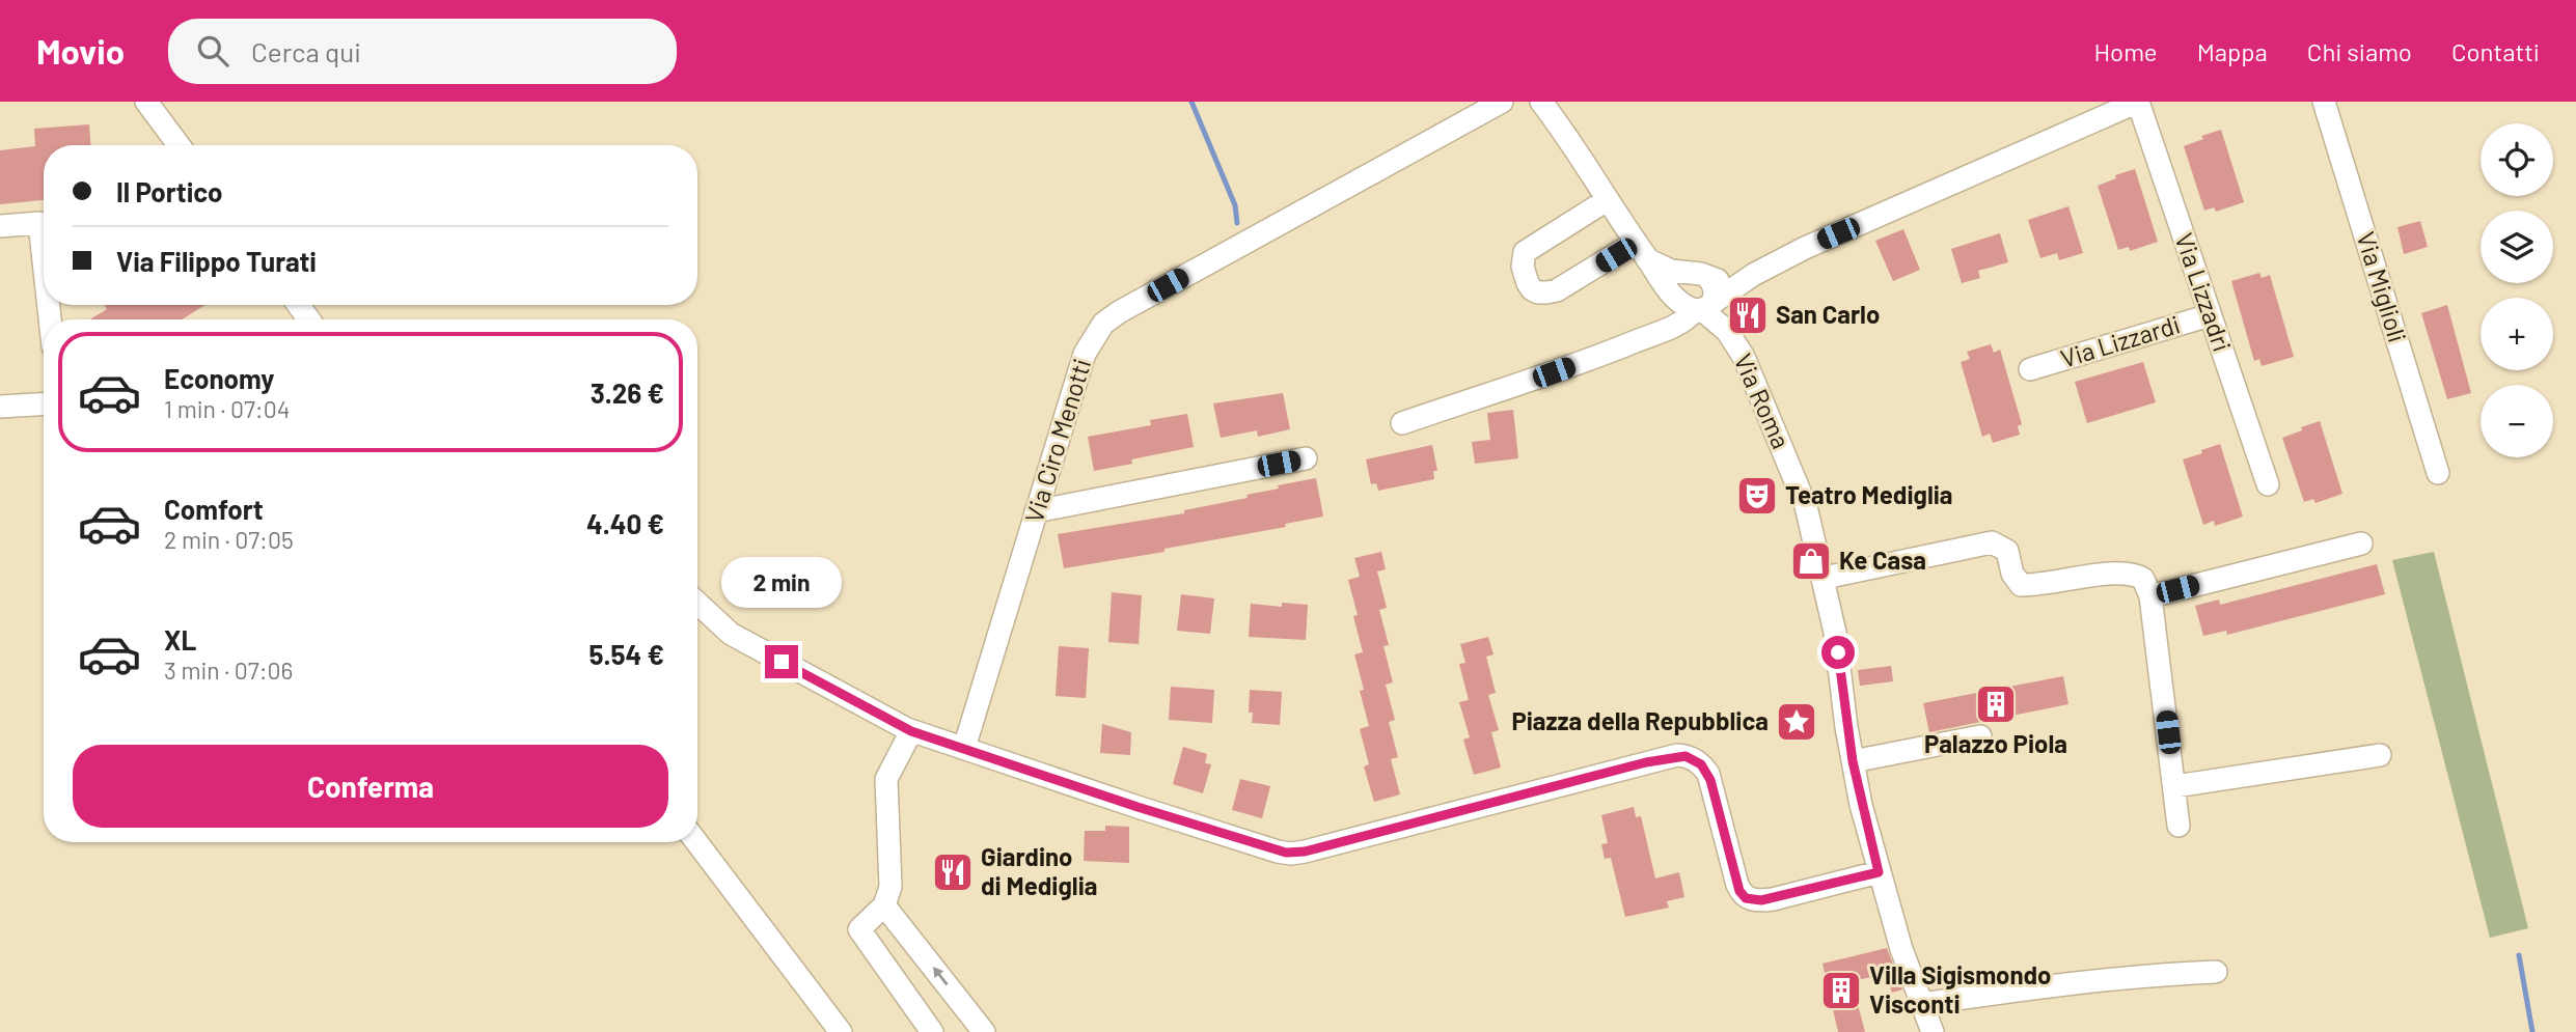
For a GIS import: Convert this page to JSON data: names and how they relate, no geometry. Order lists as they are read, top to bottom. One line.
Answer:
{"streets":{"street":["Via Miglioli","Via Lizzadri","Via Lizzardi","Via Roma","Via Ciro Menotti"]},"crossings":[["Via Lizzadri","Via Lizzardi"]],"places":{"restaurant":["San Carlo","Giardino di Mediglia"],"theatre":["Teatro Mediglia"],"shop":["Ke Casa"],"building":["Palazzo Piola","Villa Sigismondo Visconti"],"place":["Piazza della Repubblica"]},"page":{"header":"Movio","search":"Cerca qui","nav":["Home","Mappa","Chi siamo","Contatti"],"map_buttons":["+","−"],"banner":["Il Portico","Via Filippo Turati"],"list":[{"name":"Economy","note":"1 min · 07:04","value":"3.26 €"},{"name":"Comfort","note":"2 min · 07:05","value":"4.40 €"},{"name":"XL","note":"3 min · 07:06","value":"5.54 €"}],"bubble":"2 min","buttons":"Conferma"}}
